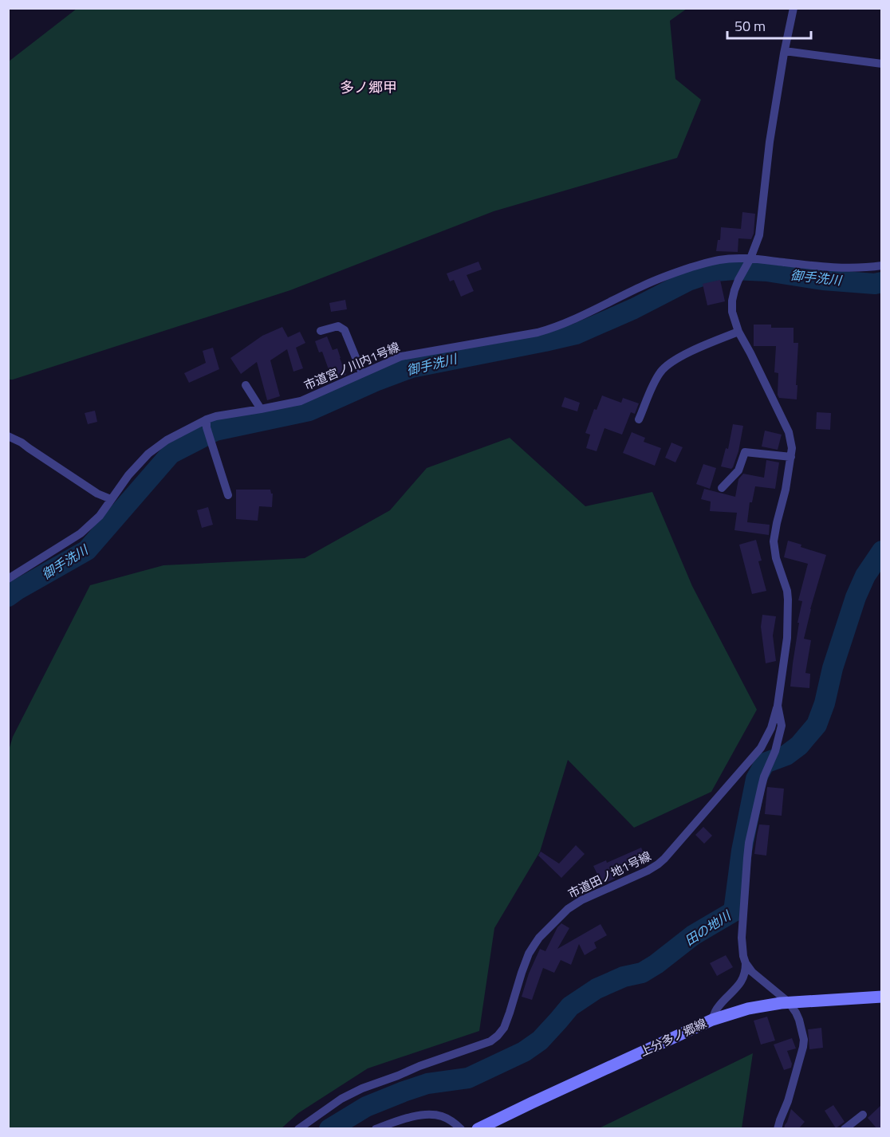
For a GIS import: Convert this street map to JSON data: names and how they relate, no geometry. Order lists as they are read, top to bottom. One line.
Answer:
{"streets":{"main road":["上分多ノ郷線"],"street":["市道宮ノ川内1号線","市道田ノ地1号線"]},"districts":["多ノ郷甲"],"water":["御手洗川","田の地川"],"scale_bar":"50 m"}
